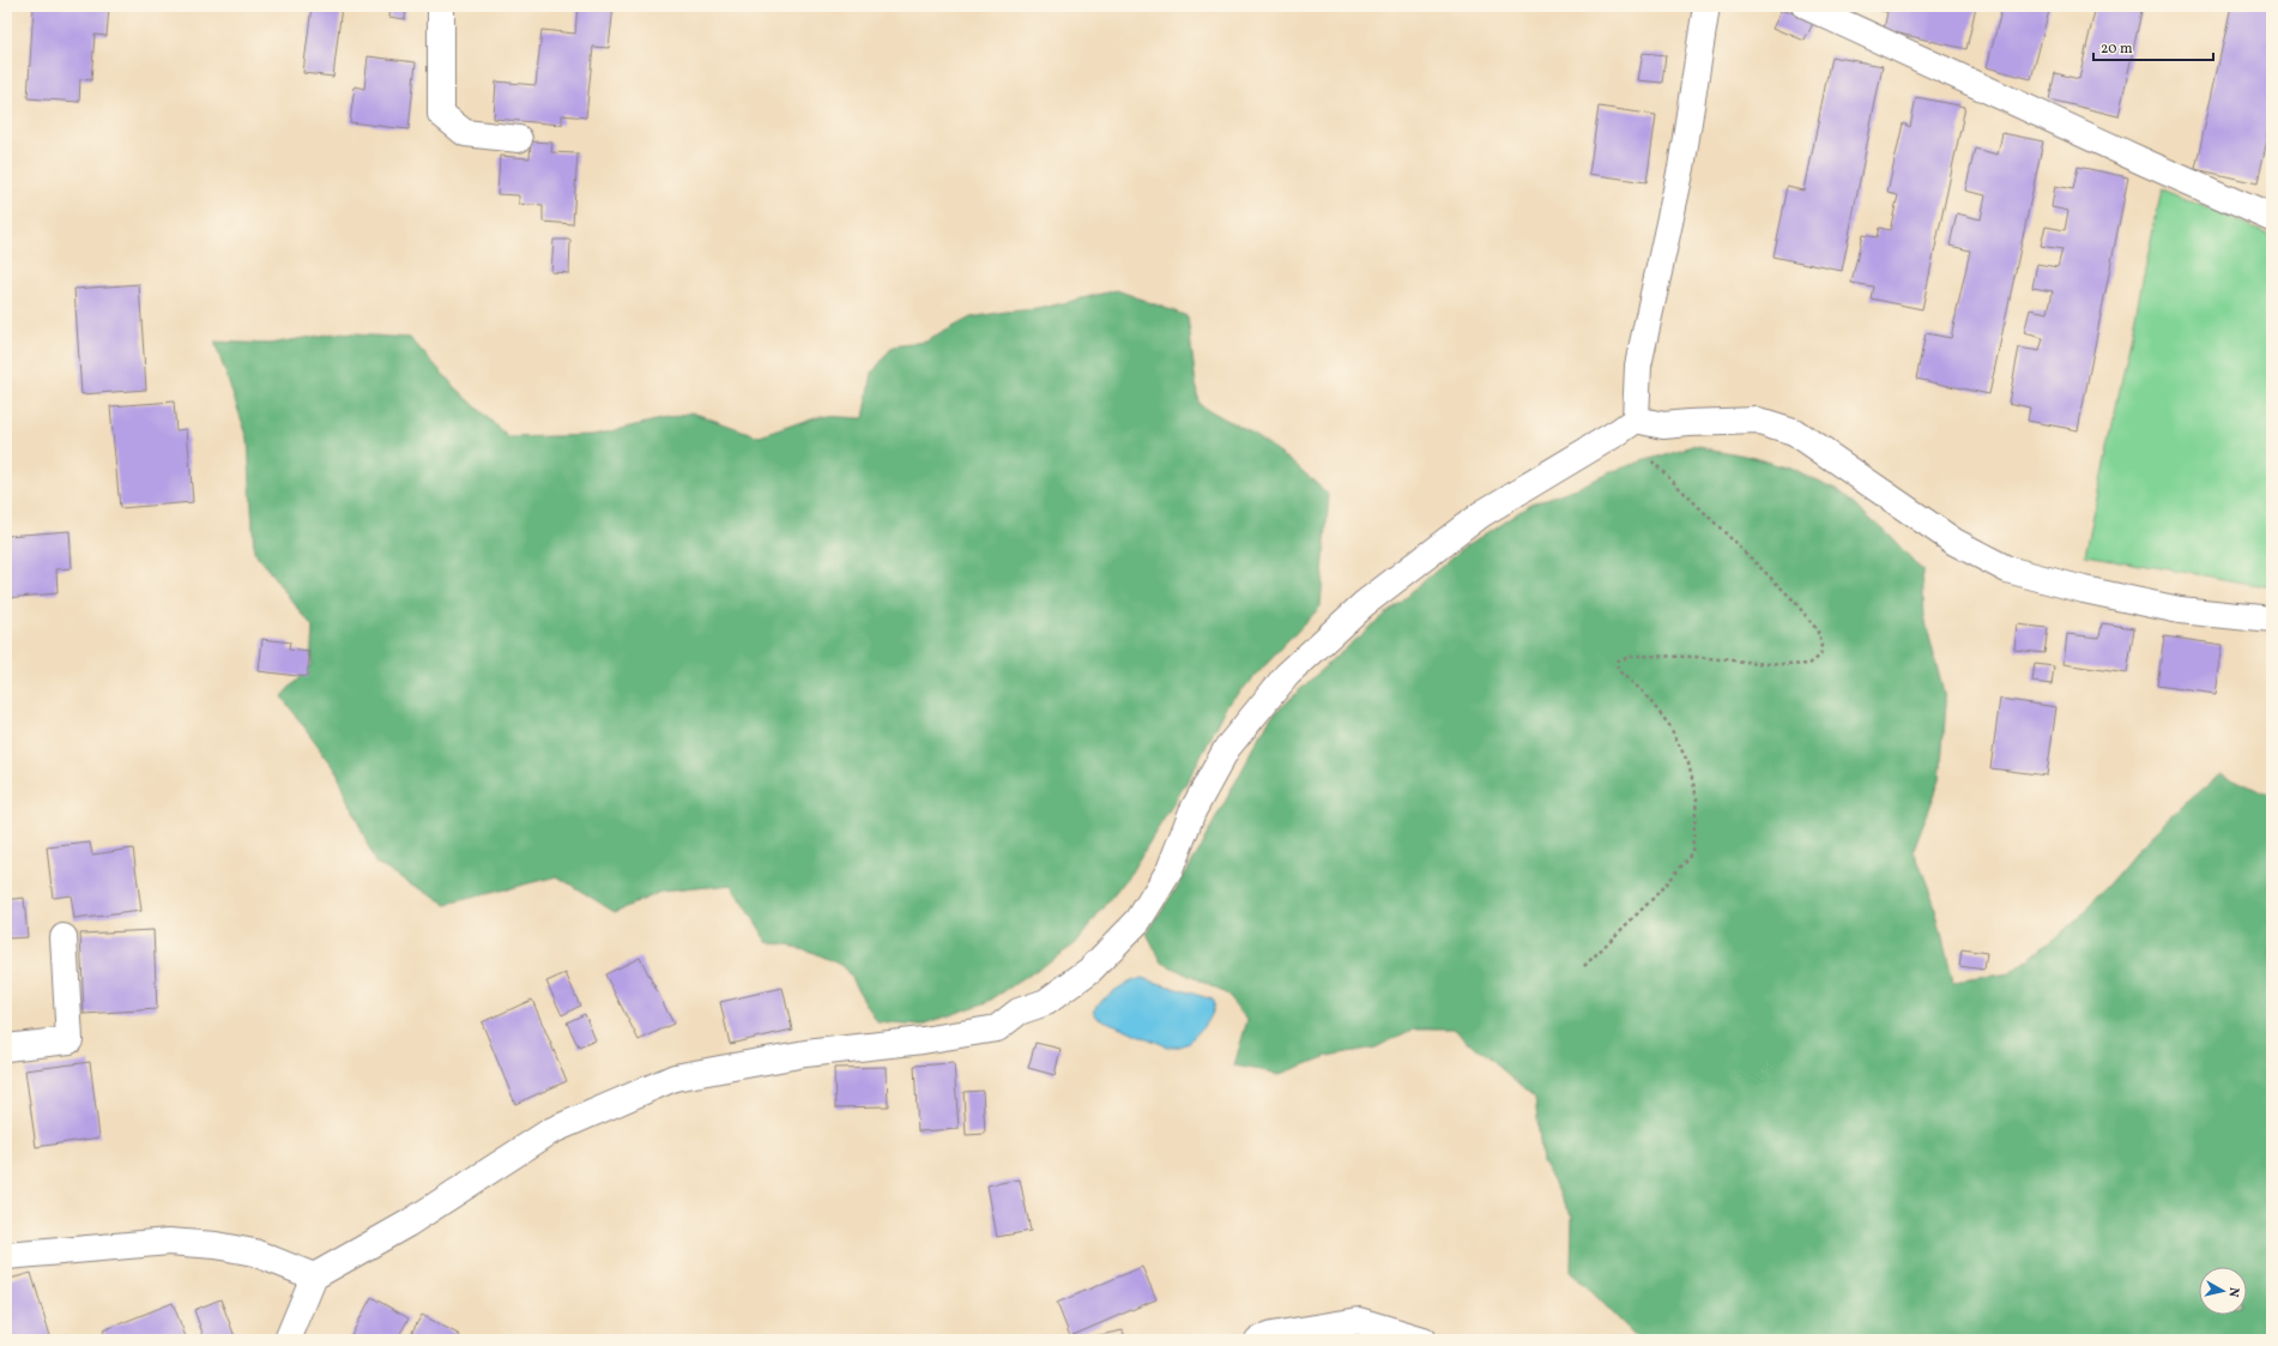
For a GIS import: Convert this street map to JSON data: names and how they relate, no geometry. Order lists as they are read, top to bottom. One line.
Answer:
{"scale_bar":"20 m","north":"right"}
